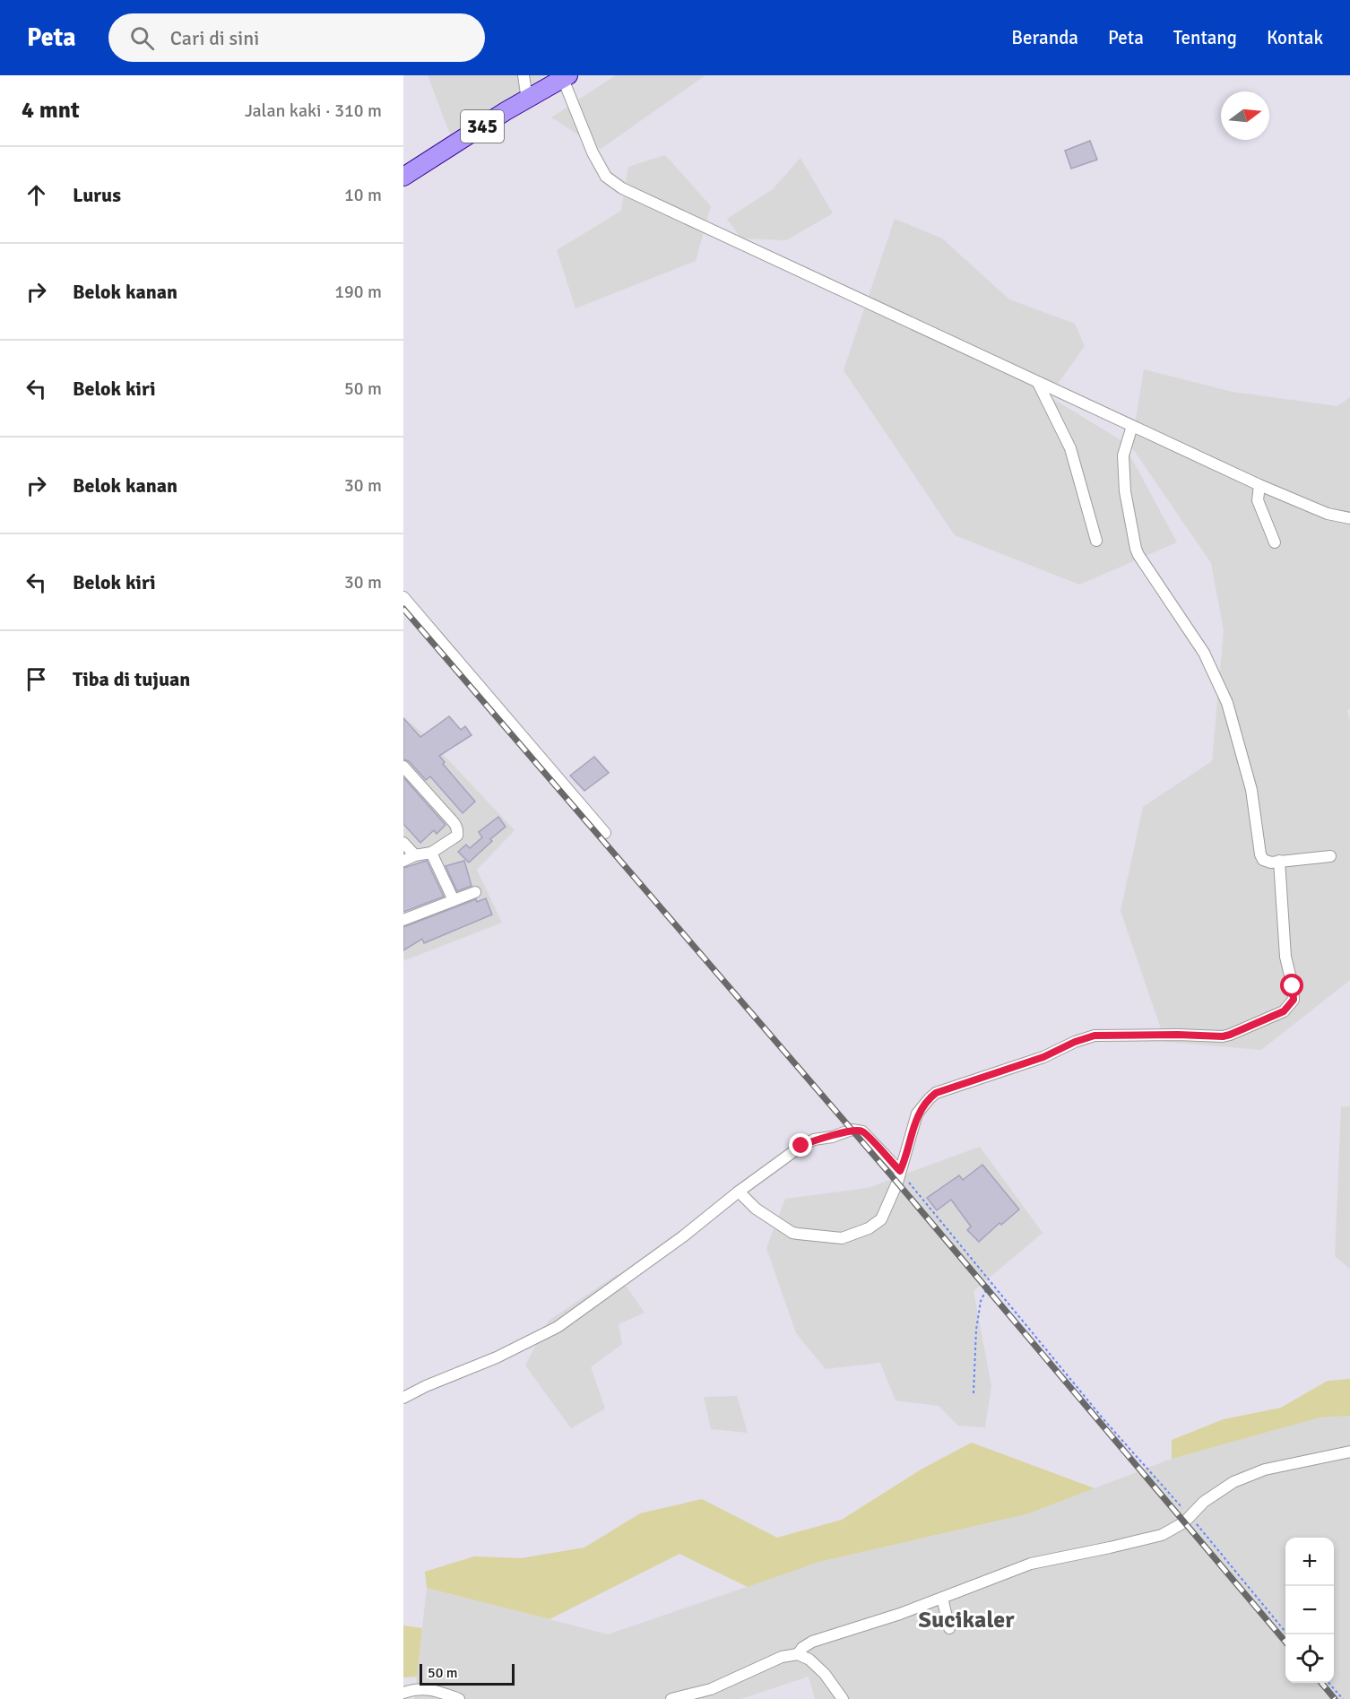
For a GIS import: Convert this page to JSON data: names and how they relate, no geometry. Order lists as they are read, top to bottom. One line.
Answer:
{"streets":{"main road":["345"]},"districts":["Sucikaler"],"scale_bar":"50 m","north":"right","page":{"header":"Peta","search":"Cari di sini","nav":["Beranda","Peta","Tentang","Kontak"],"heading":["4 mnt","Jalan kaki · 310 m"],"list":[["Lurus","10 m"],["Belok kanan","190 m"],["Belok kiri","50 m"],["Belok kanan","30 m"],["Belok kiri","30 m"],"Tiba di tujuan"],"map_buttons":["+","−"],"scale":"50 m"}}
